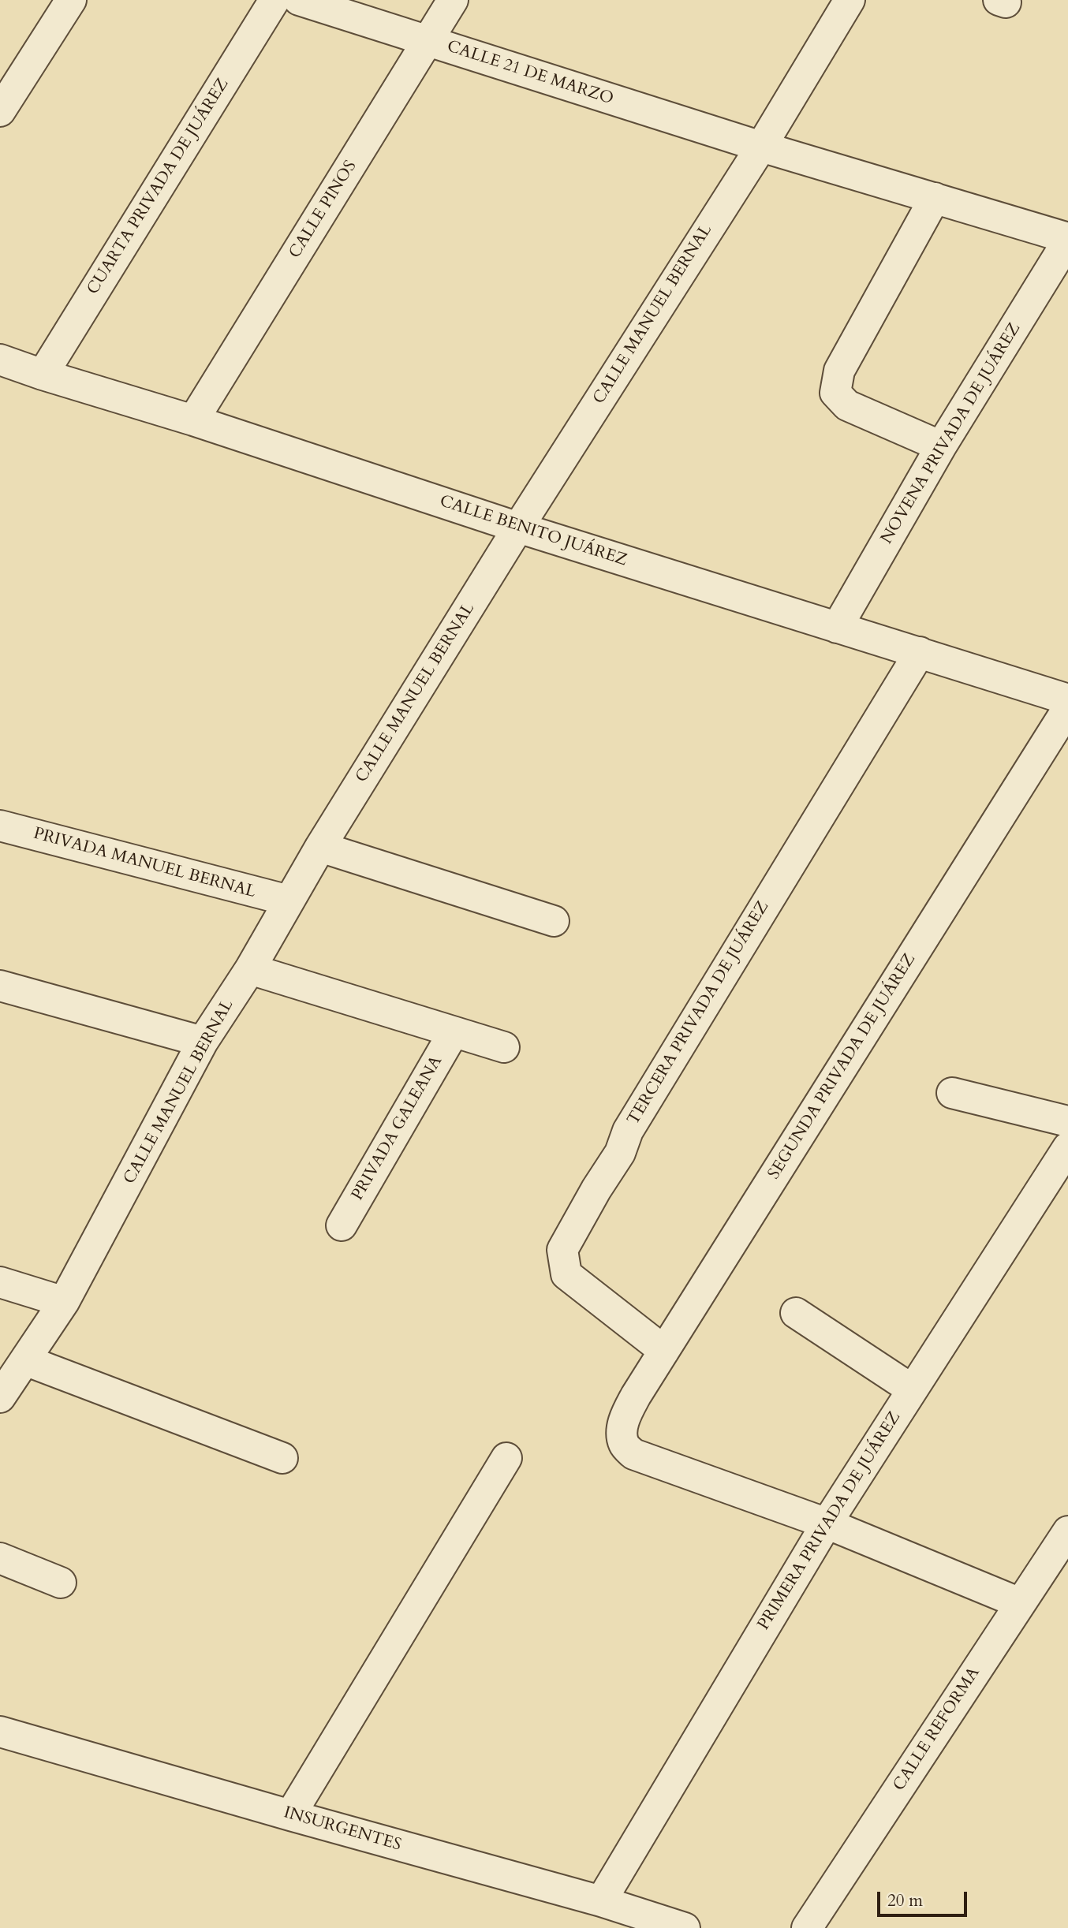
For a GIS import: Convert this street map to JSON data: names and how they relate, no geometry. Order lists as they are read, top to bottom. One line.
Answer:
{"streets":{"street":["CALLE 21 DE MARZO","CUARTA PRIVADA DE JUÁREZ","CALLE PINOS","CALLE MANUEL BERNAL","NOVENA PRIVADA DE JUÁREZ","CALLE BENITO JUÁREZ","PRIVADA MANUEL BERNAL","TERCERA PRIVADA DE JUÁREZ","SEGUNDA PRIVADA DE JUÁREZ","PRIVADA GALEANA","PRIMERA PRIVADA DE JUÁREZ","CALLE REFORMA","INSURGENTES"]},"crossings":[["CALLE 21 DE MARZO","CALLE PINOS"],["CALLE 21 DE MARZO","CALLE MANUEL BERNAL"],["CALLE 21 DE MARZO","NOVENA PRIVADA DE JUÁREZ"],["CUARTA PRIVADA DE JUÁREZ","CALLE BENITO JUÁREZ"],["CALLE PINOS","CALLE BENITO JUÁREZ"],["CALLE MANUEL BERNAL","NOVENA PRIVADA DE JUÁREZ"],["CALLE MANUEL BERNAL","CALLE BENITO JUÁREZ"],["CALLE MANUEL BERNAL","PRIVADA MANUEL BERNAL"],["NOVENA PRIVADA DE JUÁREZ","CALLE BENITO JUÁREZ"],["CALLE BENITO JUÁREZ","TERCERA PRIVADA DE JUÁREZ"],["TERCERA PRIVADA DE JUÁREZ","SEGUNDA PRIVADA DE JUÁREZ"],["SEGUNDA PRIVADA DE JUÁREZ","PRIMERA PRIVADA DE JUÁREZ"],["PRIMERA PRIVADA DE JUÁREZ","INSURGENTES"]],"scale_bar":"20 m"}
